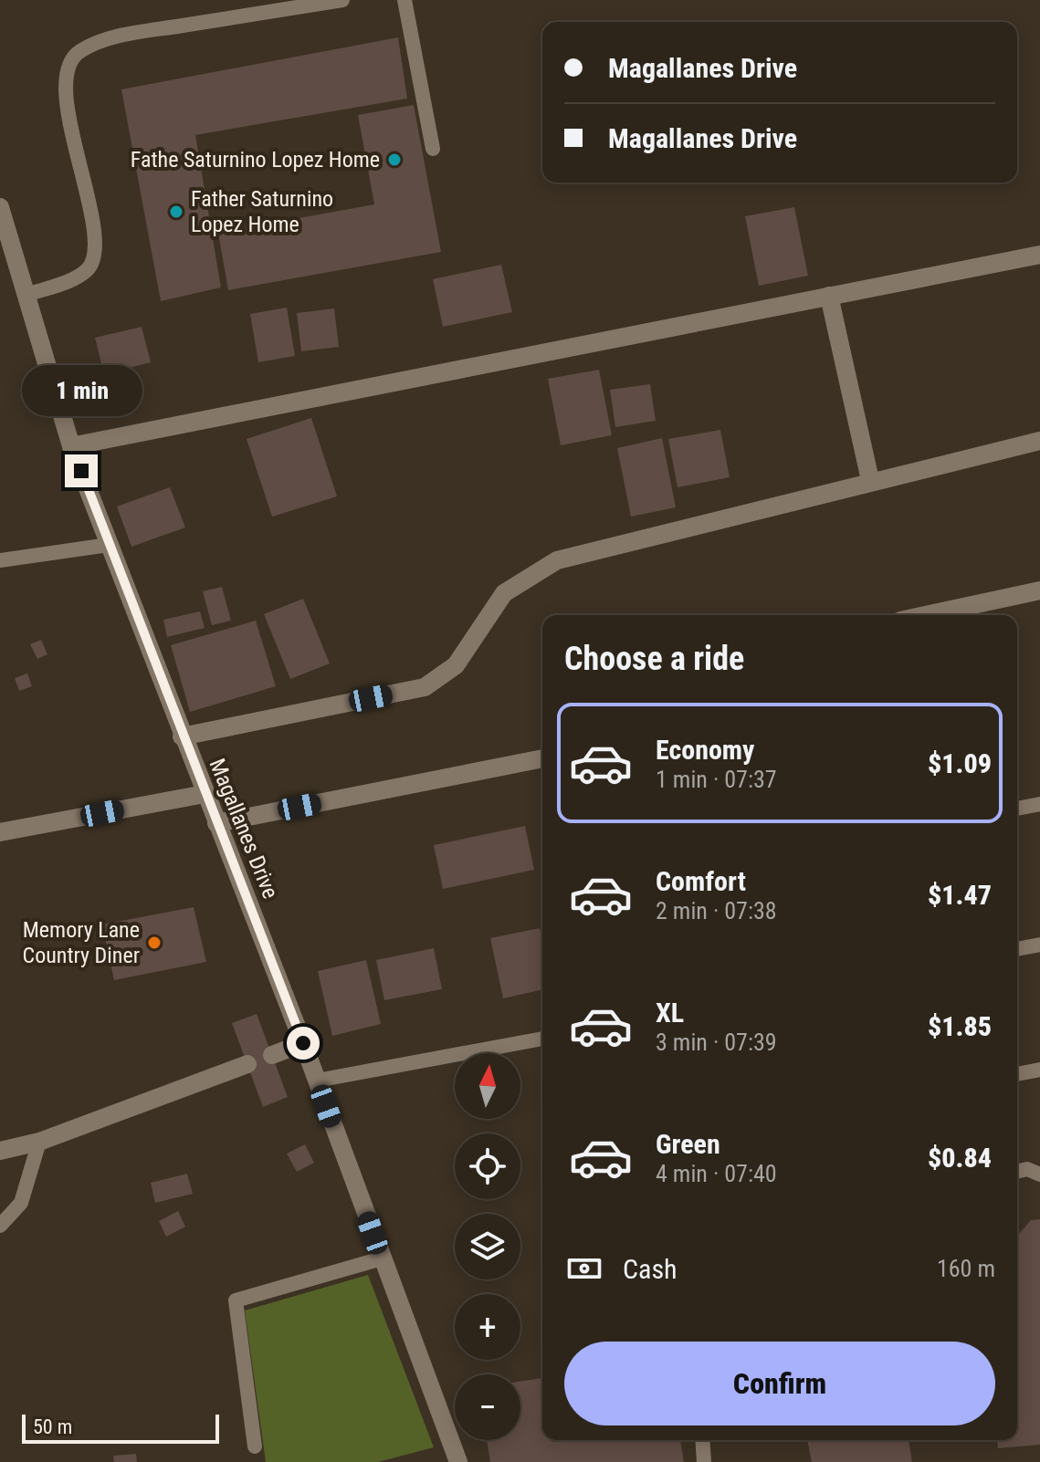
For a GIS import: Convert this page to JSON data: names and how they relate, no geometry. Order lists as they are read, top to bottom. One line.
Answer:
{"streets":{"street":["Magallanes Drive"]},"places":["Fathe Saturnino Lopez Home","Father Saturnino Lopez Home","Memory Lane Country Diner"],"scale_bar":"50 m","north":"top","page":{"banner":["Magallanes Drive","Magallanes Drive"],"bubble":"1 min","heading":"Choose a ride","list":[{"name":"Economy","note":"1 min · 07:37","value":"$1.09"},{"name":"Comfort","note":"2 min · 07:38","value":"$1.47"},{"name":"XL","note":"3 min · 07:39","value":"$1.85"},{"name":"Green","note":"4 min · 07:40","value":"$0.84"}],"map_buttons":["+","−"],"pay":["Cash","160 m"],"buttons":"Confirm","scale":"50 m"}}
